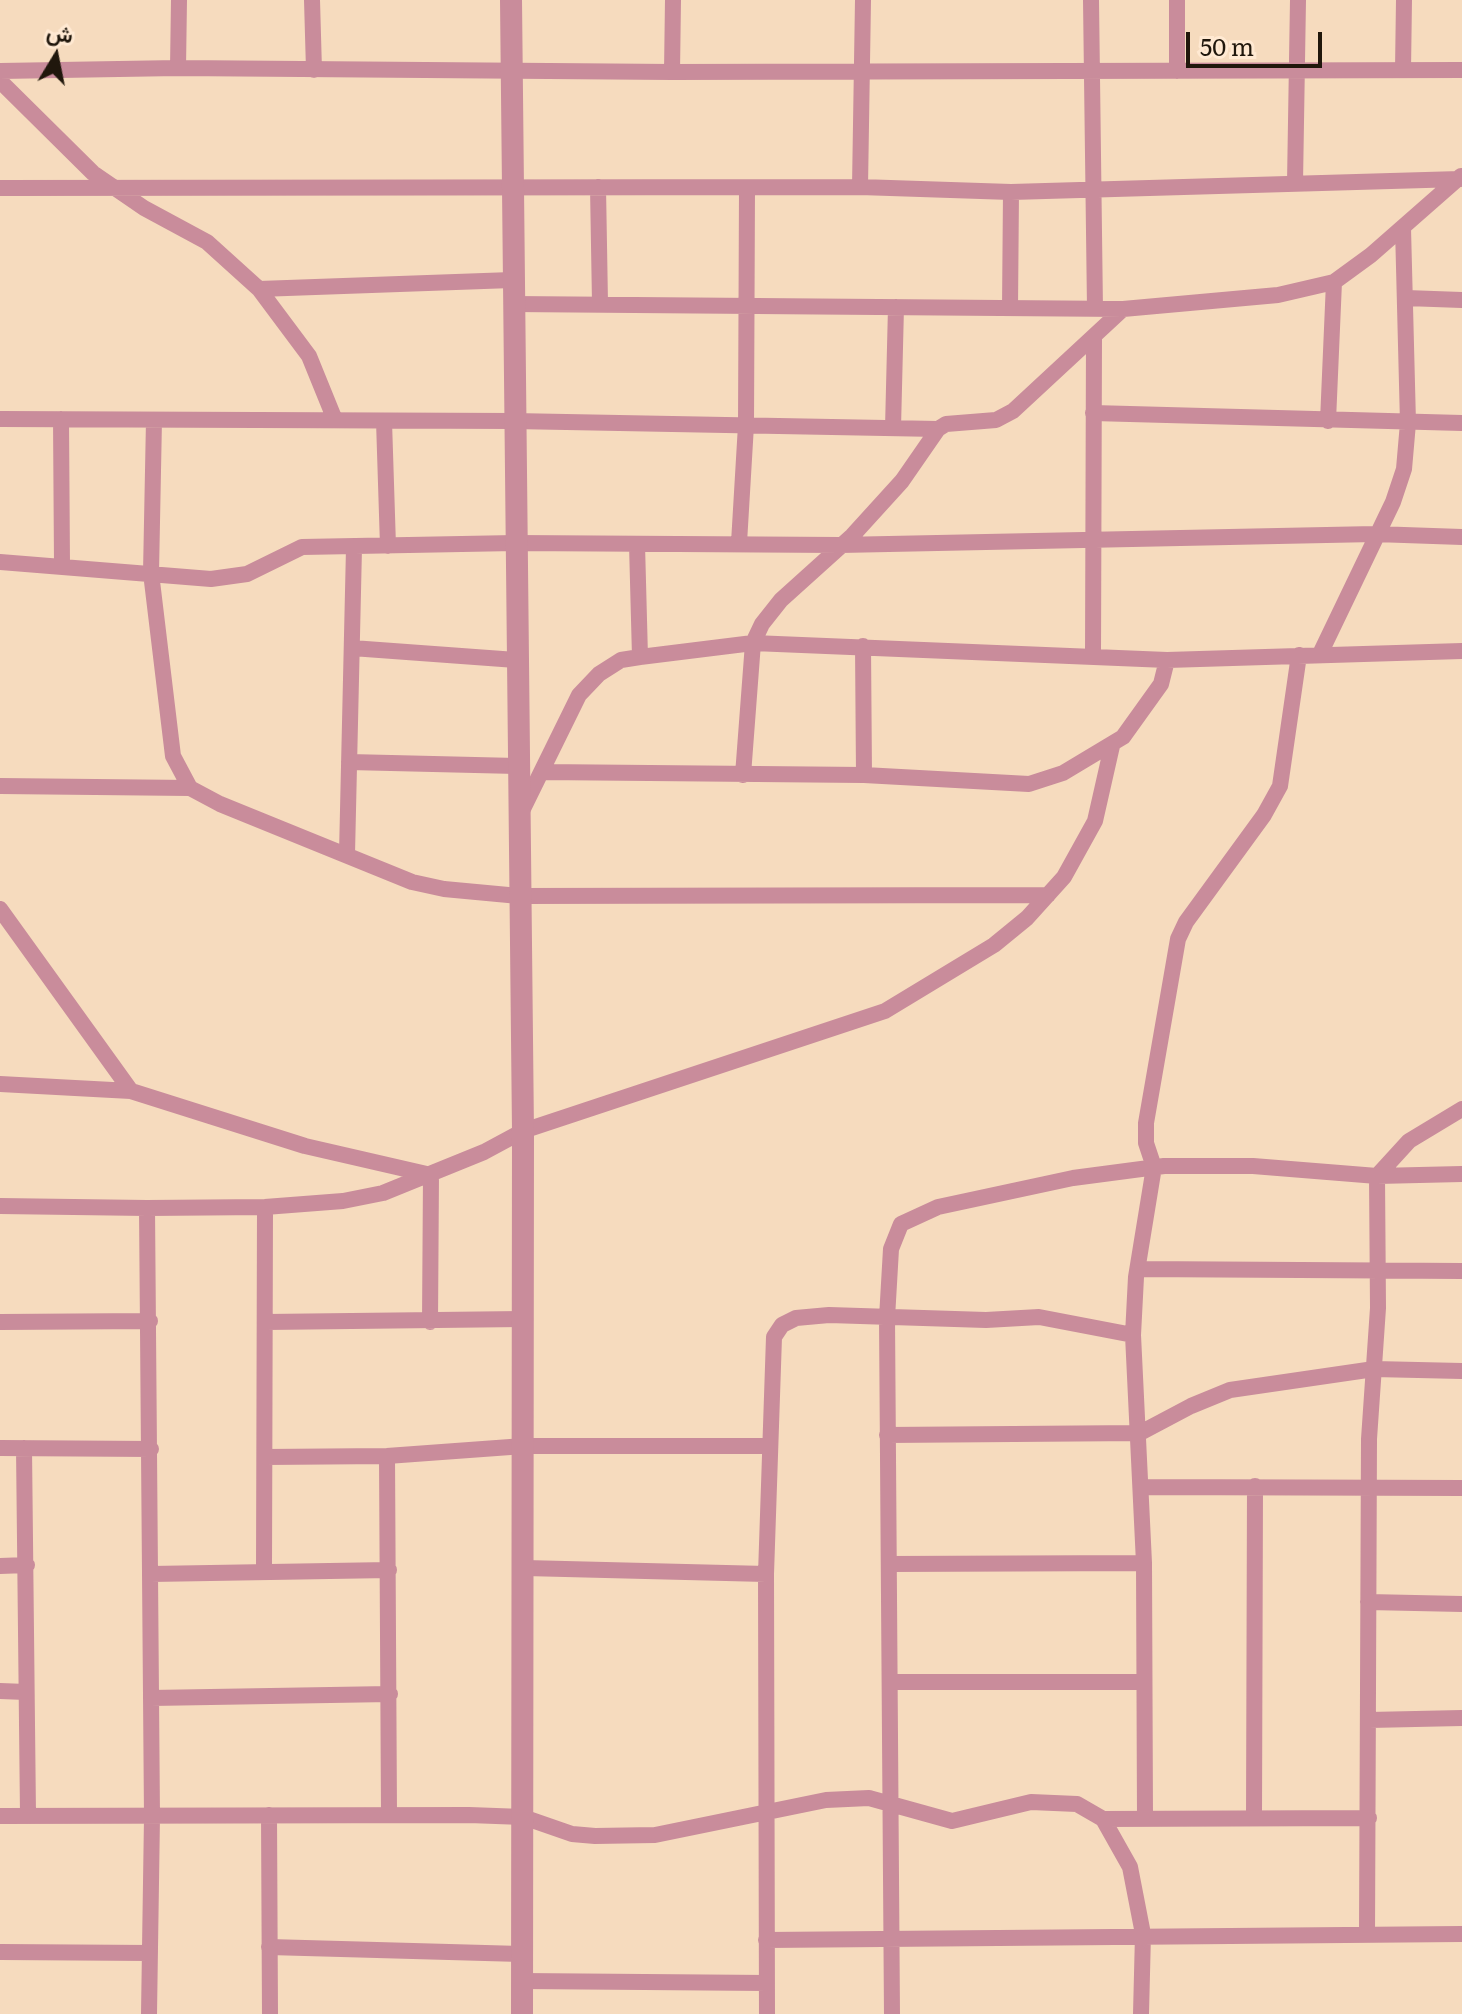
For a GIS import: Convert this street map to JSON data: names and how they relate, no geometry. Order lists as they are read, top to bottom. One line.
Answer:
{"scale_bar":"50 m","north":"top"}
